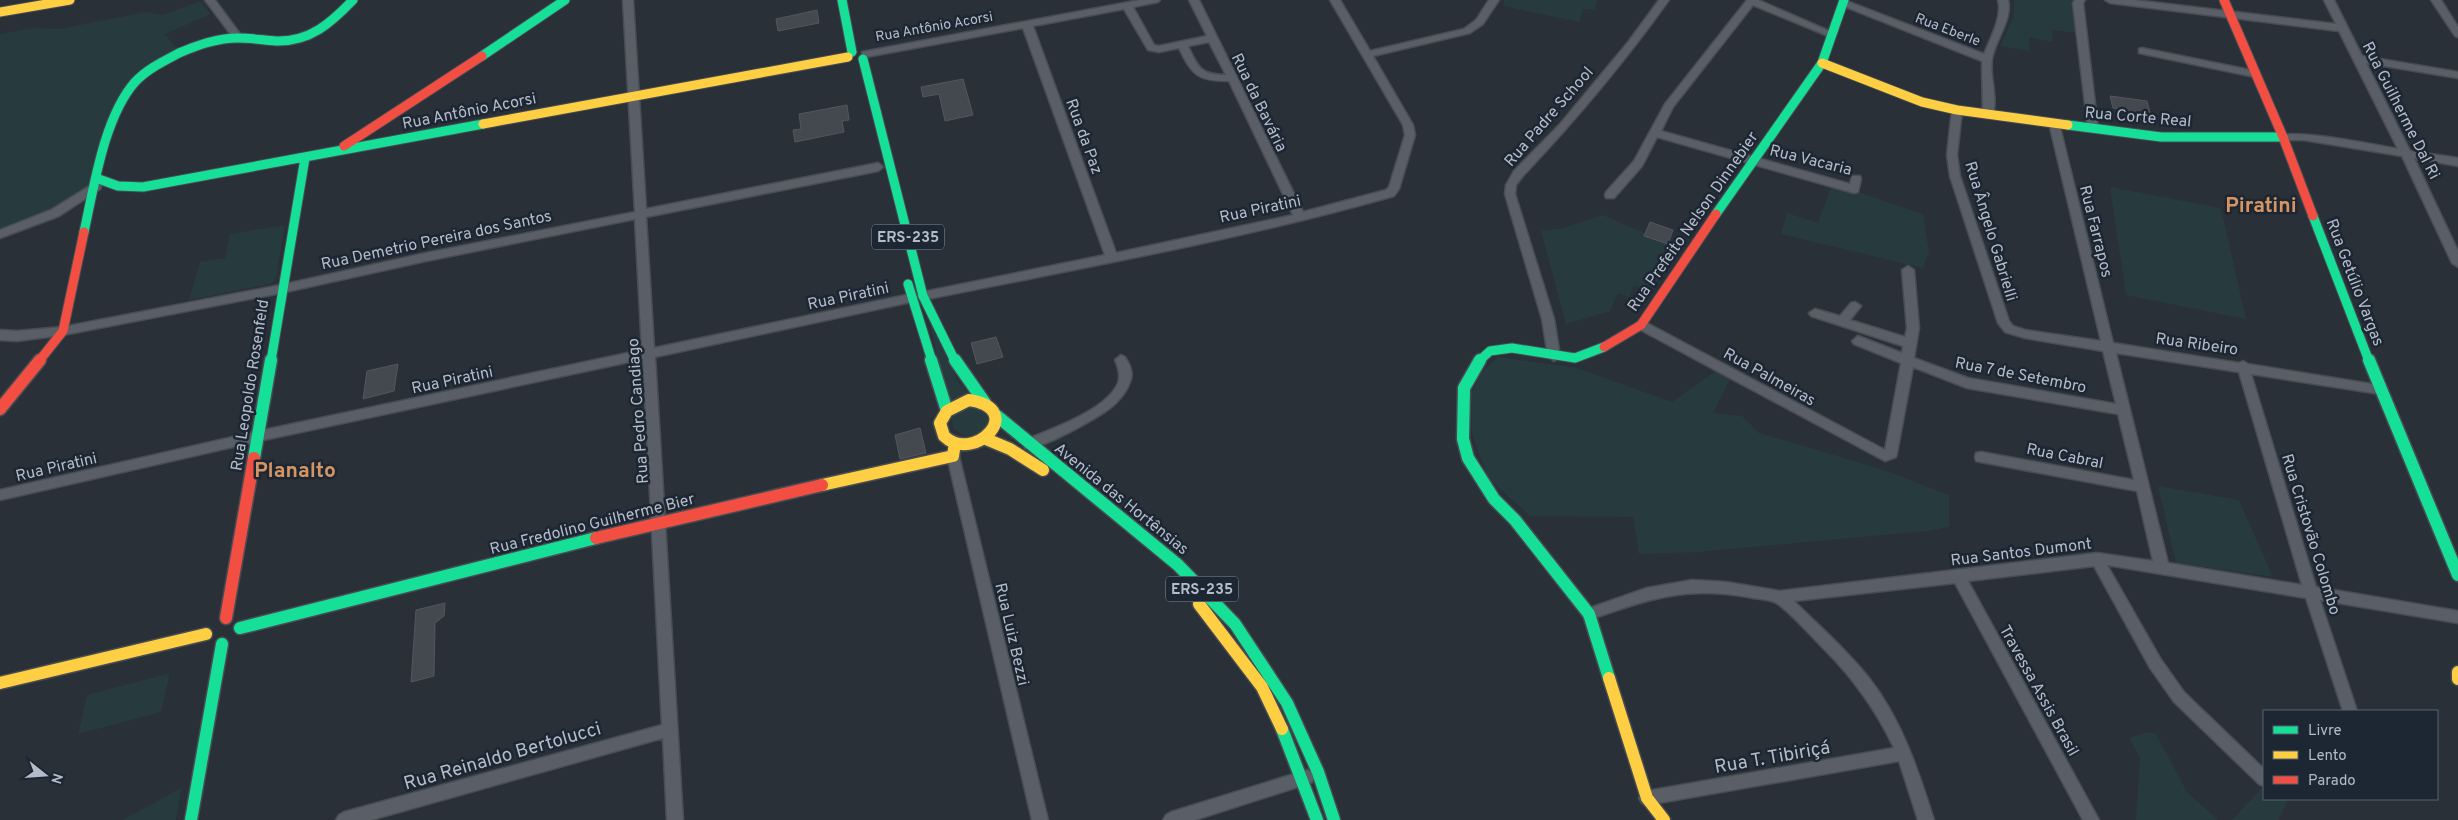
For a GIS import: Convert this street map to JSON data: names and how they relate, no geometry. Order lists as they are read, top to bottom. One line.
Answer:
{"streets":{"street":["Rua Antônio Acorsi","Rua Eberle","Rua da Bavária","Rua Guilherme Dal Ri","Rua Padre School","Rua Corte Real","Rua da Paz","Rua Vacaria","Rua Piratini","Rua Prefeito Nelson Dinnebier","Rua Ângelo Gabrielli","Rua Farrapos","ERS-235","Rua Demetrio Pereira dos Santos","Rua Getúlio Vargas","Rua Ribeiro","Rua 7 de Setembro","Rua Palmeiras","Rua Leopoldo Rosenfeld","Rua Pedro Candiago","Rua Cabral","Avenida das Hortênsias","Rua Fredolino Guilherme Bier","Rua Cristovão Colombo","Rua Santos Dumont","Rua Luiz Bezzi","Travessa Assis Brasil","Rua Reinaldo Bertolucci","Rua T. Tibiriçá"]},"crossings":[["Rua Antônio Acorsi","Rua da Paz"],["Rua Antônio Acorsi","ERS-235"],["Rua Antônio Acorsi","Rua Leopoldo Rosenfeld"],["Rua Antônio Acorsi","Rua Pedro Candiago"],["Rua Eberle","Rua Prefeito Nelson Dinnebier"],["Rua da Bavária","Rua Piratini"],["Rua Guilherme Dal Ri","Rua Corte Real"],["Rua Padre School","Rua Prefeito Nelson Dinnebier"],["Rua Corte Real","Rua Prefeito Nelson Dinnebier"],["Rua Corte Real","Rua Ângelo Gabrielli"],["Rua Corte Real","Rua Farrapos"],["Rua Corte Real","Rua Getúlio Vargas"],["Rua da Paz","Rua Piratini"],["Rua Vacaria","Rua Prefeito Nelson Dinnebier"],["Rua Piratini","ERS-235"],["Rua Piratini","Rua Leopoldo Rosenfeld"],["Rua Piratini","Rua Pedro Candiago"],["Rua Prefeito Nelson Dinnebier","Rua Palmeiras"],["Rua Prefeito Nelson Dinnebier","Rua Santos Dumont"],["Rua Prefeito Nelson Dinnebier","Rua T. Tibiriçá"],["Rua Ângelo Gabrielli","Rua Ribeiro"],["Rua Farrapos","Rua Ribeiro"],["ERS-235","Rua Demetrio Pereira dos Santos"],["ERS-235","Avenida das Hortênsias"],["ERS-235","Rua Fredolino Guilherme Bier"],["ERS-235","Rua Luiz Bezzi"],["Rua Demetrio Pereira dos Santos","Rua Leopoldo Rosenfeld"],["Rua Demetrio Pereira dos Santos","Rua Pedro Candiago"],["Rua Getúlio Vargas","Rua Ribeiro"],["Rua Ribeiro","Rua Cristovão Colombo"],["Rua 7 de Setembro","Rua Palmeiras"],["Rua Pedro Candiago","Rua Fredolino Guilherme Bier"],["Rua Pedro Candiago","Rua Reinaldo Bertolucci"],["Avenida das Hortênsias","Rua Fredolino Guilherme Bier"],["Avenida das Hortênsias","Rua Luiz Bezzi"],["Rua Fredolino Guilherme Bier","Rua Luiz Bezzi"],["Rua Cristovão Colombo","Rua Santos Dumont"],["Rua Santos Dumont","Travessa Assis Brasil"]],"districts":["Piratini","Planalto"],"legend":["Livre","Lento","Parado"],"north":"right"}
